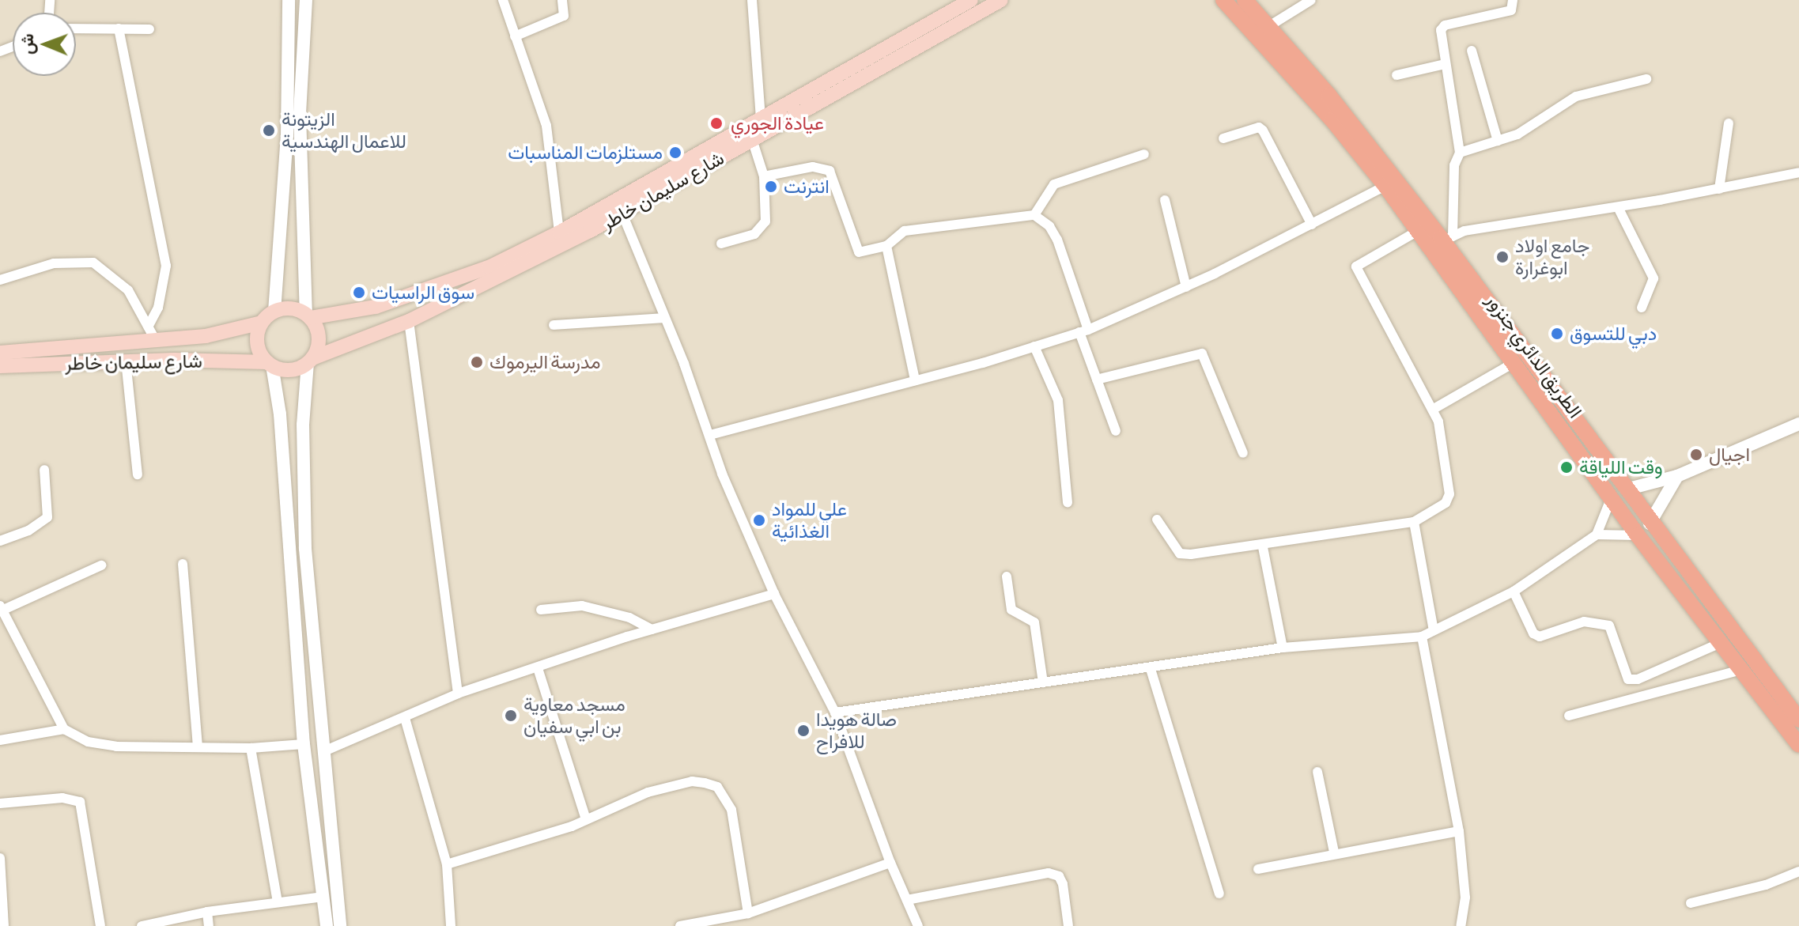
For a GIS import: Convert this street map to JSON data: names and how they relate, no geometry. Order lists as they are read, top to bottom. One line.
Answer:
{"streets":{"main road":["شارع سليمان خاطر","الطريق الدائري جنزور"]},"places":["عيادة الجوري","الزيتونة للاعمال الهندسية","مستلزمات المناسبات","انترنت","جامع اولاد ابوغرارة","سوق الراسيات","دبي للتسوق","مدرسة اليرموك","اجيال","وقت اللياقة","علي للمواد الغذائية","مسجد معاوية بن ابي سفيان","صالة هويدا للافراح"],"north":"left"}
